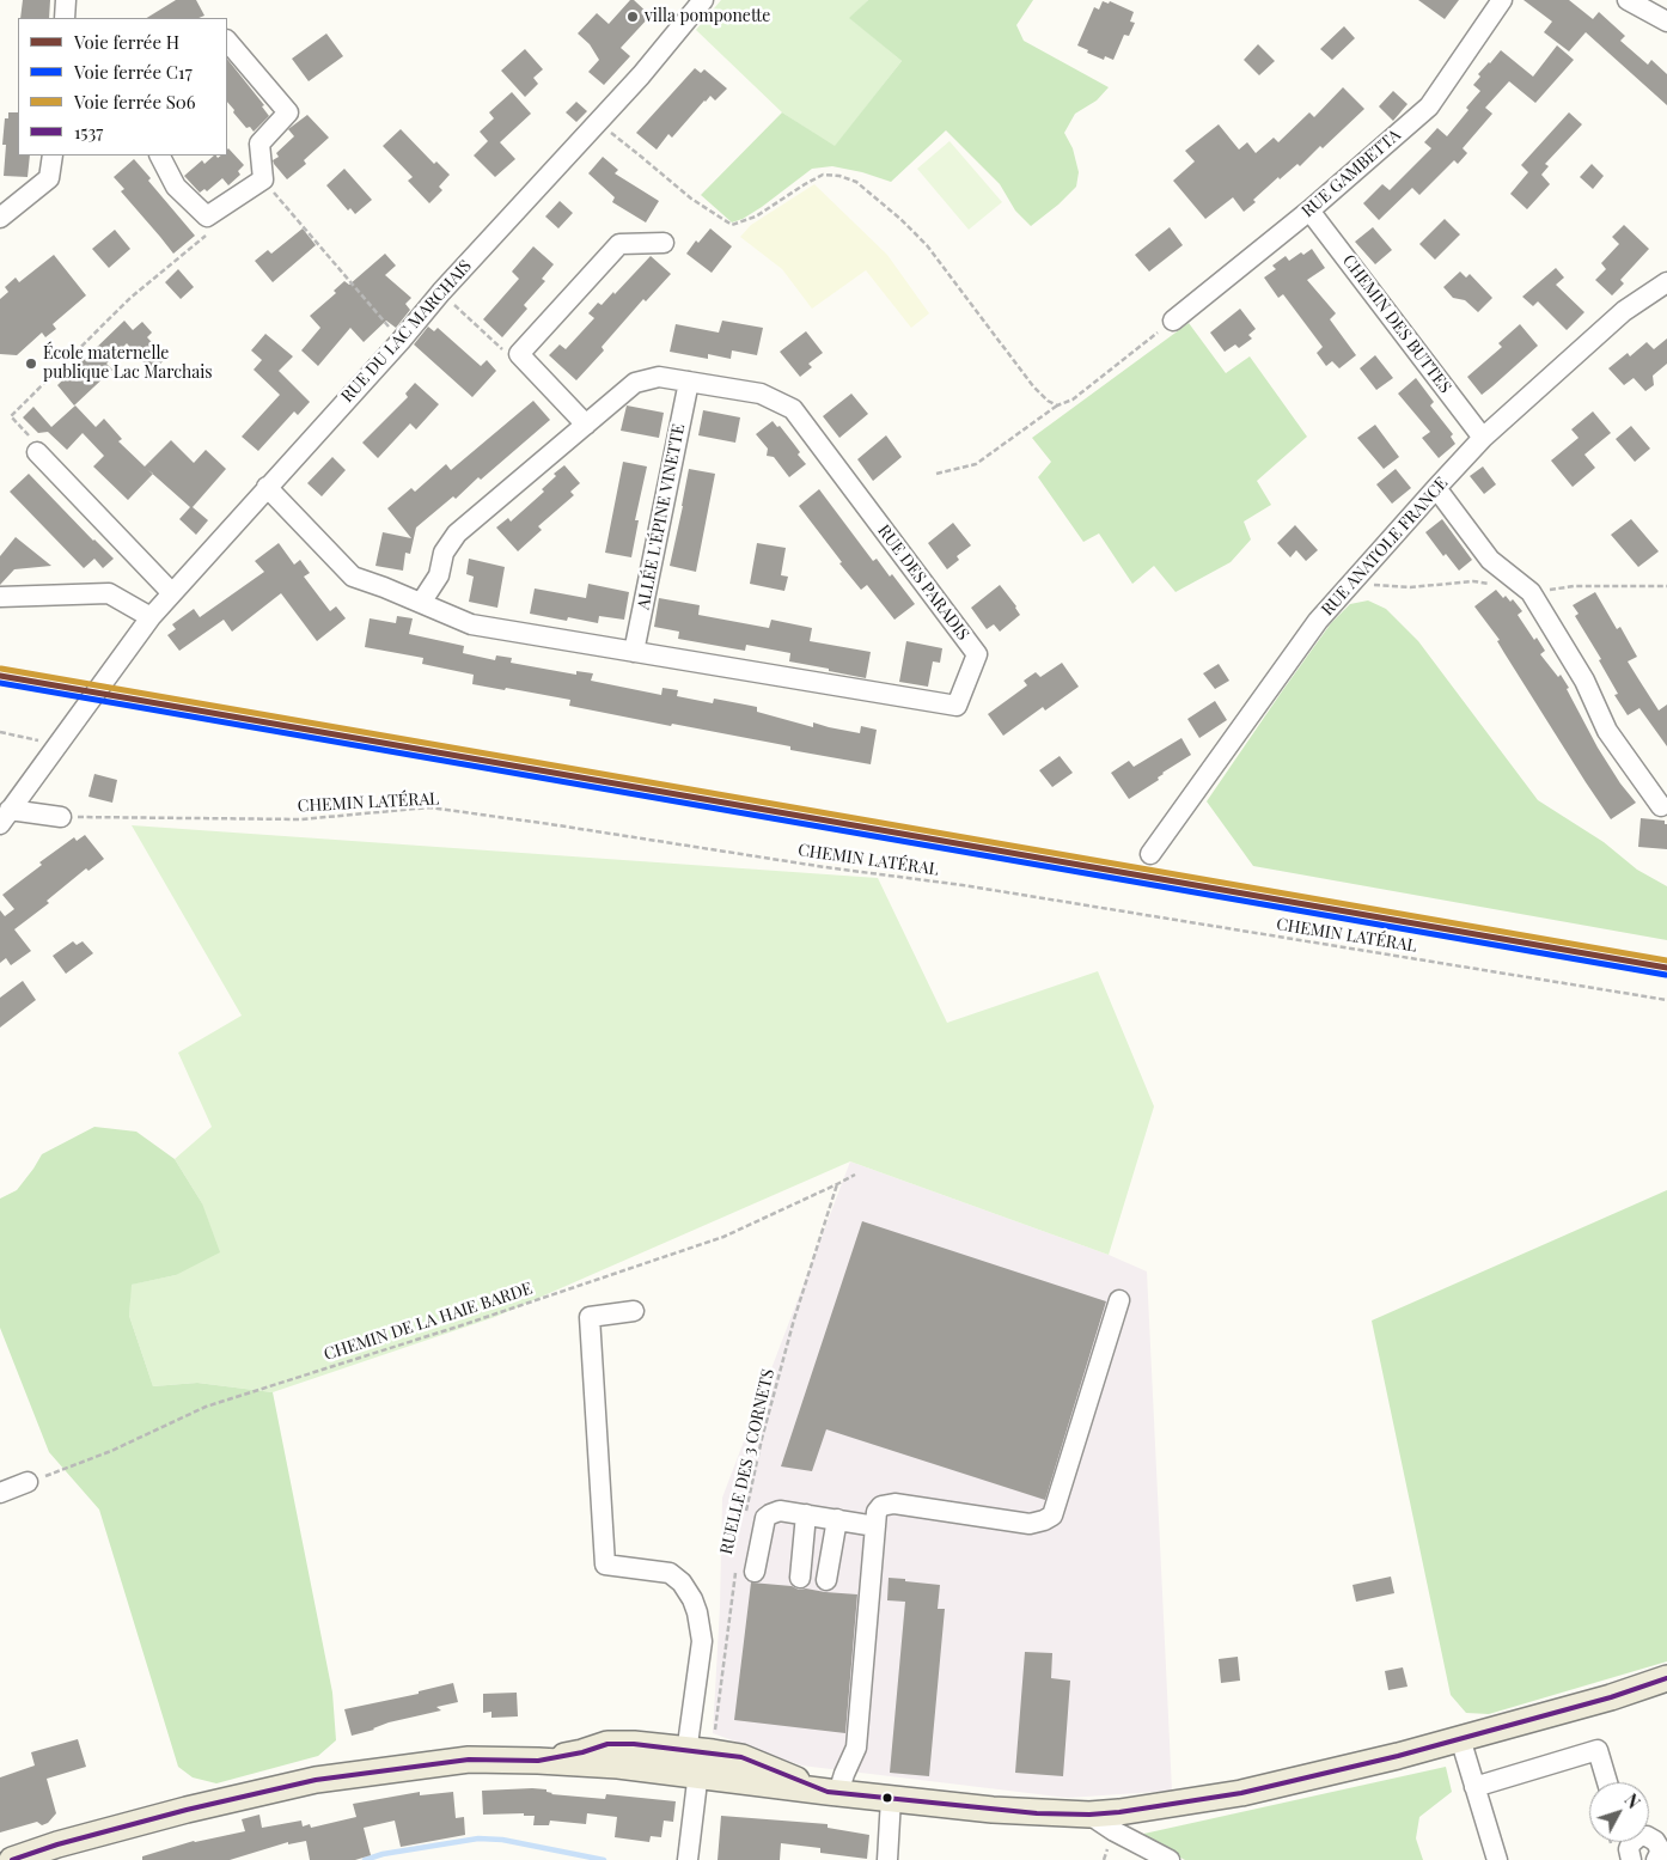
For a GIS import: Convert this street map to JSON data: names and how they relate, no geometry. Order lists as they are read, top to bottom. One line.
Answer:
{"streets":{"street":["RUE GAMBETTA","CHEMIN DES BUTTES","RUE DU LAC MARCHAIS","ALLÉE L'ÉPINE VINETTE","RUE ANATOLE FRANCE","RUE DES PARADIS"],"path":["CHEMIN LATÉRAL","CHEMIN DE LA HAIE BARDE","RUELLE DES 3 CORNETS"]},"crossings":[["RUE GAMBETTA","CHEMIN DES BUTTES"],["CHEMIN DES BUTTES","RUE ANATOLE FRANCE"],["RUE DU LAC MARCHAIS","RUE DES PARADIS"],["ALLÉE L'ÉPINE VINETTE","RUE DES PARADIS"],["CHEMIN DE LA HAIE BARDE","RUELLE DES 3 CORNETS"]],"places":["villa pomponette","École maternelle publique Lac Marchais"],"lines":["rail line S06","rail line H","rail line C17","transit line 1537"],"legend":["Voie ferrée H","Voie ferrée C17","Voie ferrée S06","1537"],"north":"top right"}
